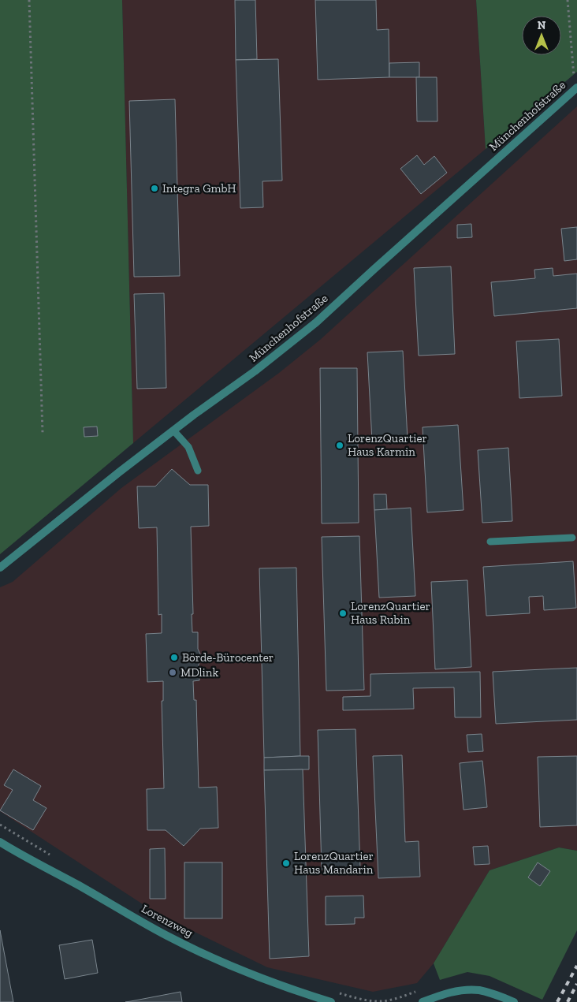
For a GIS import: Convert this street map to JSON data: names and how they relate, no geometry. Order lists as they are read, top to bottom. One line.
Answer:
{"streets":{"street":["Münchenhofstraße","Lorenzweg"]},"places":["Integra GmbH","LorenzQuartier Haus Karmin","LorenzQuartier Haus Rubin","Börde-Bürocenter","MDlink","LorenzQuartier Haus Mandarin"],"north":"top"}
